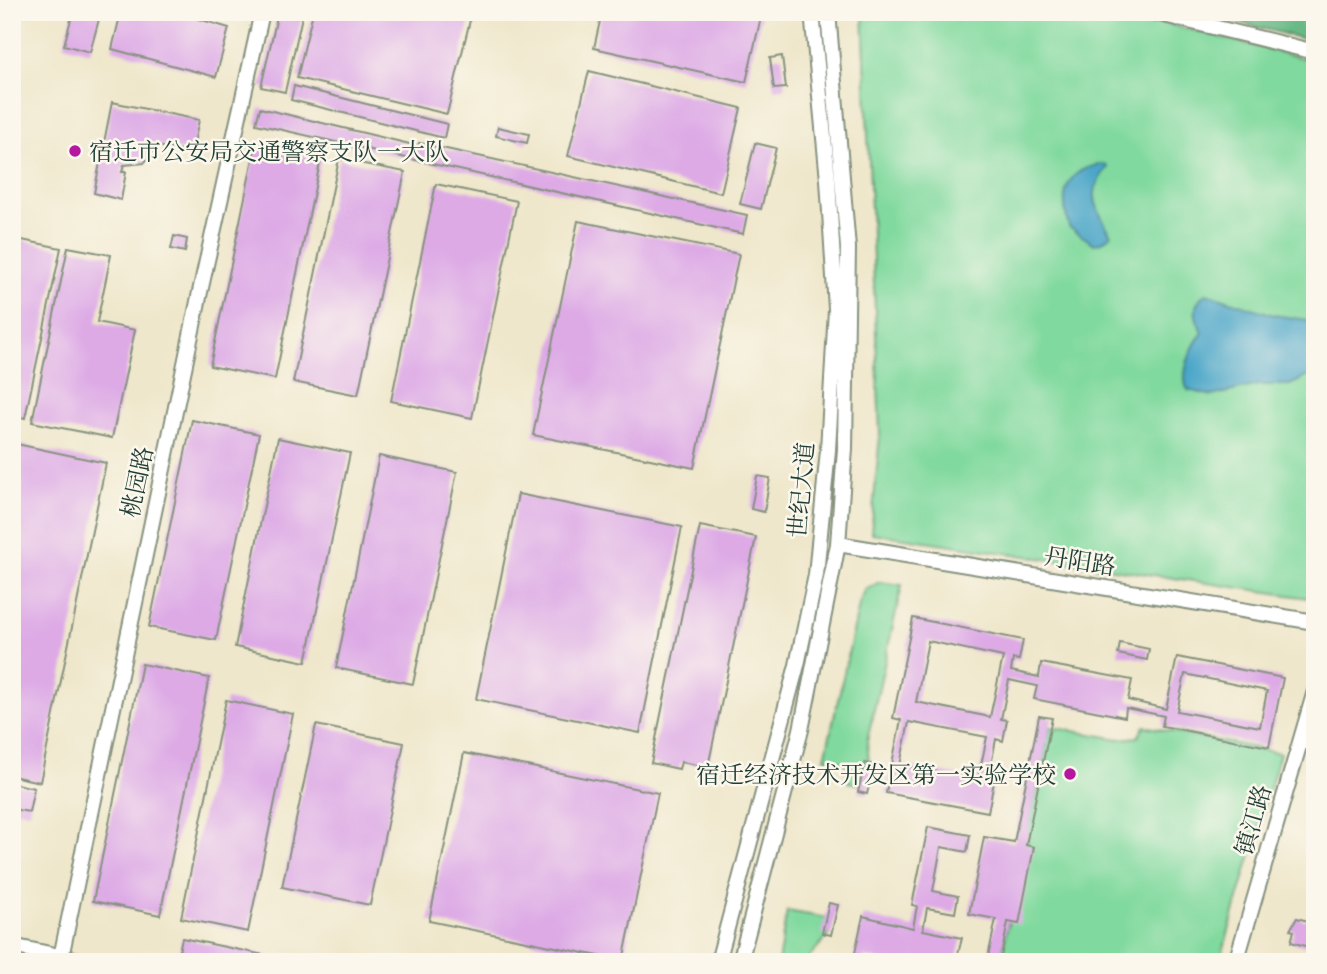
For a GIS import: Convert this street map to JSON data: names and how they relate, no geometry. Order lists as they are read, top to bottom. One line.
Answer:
{"streets":{"street":["桃园路","世纪大道","丹阳路","镇江路"]},"crossings":[["世纪大道","丹阳路"]],"places":["宿迁市公安局交通警察支队一大队","宿迁经济技术开发区第一实验学校"]}
